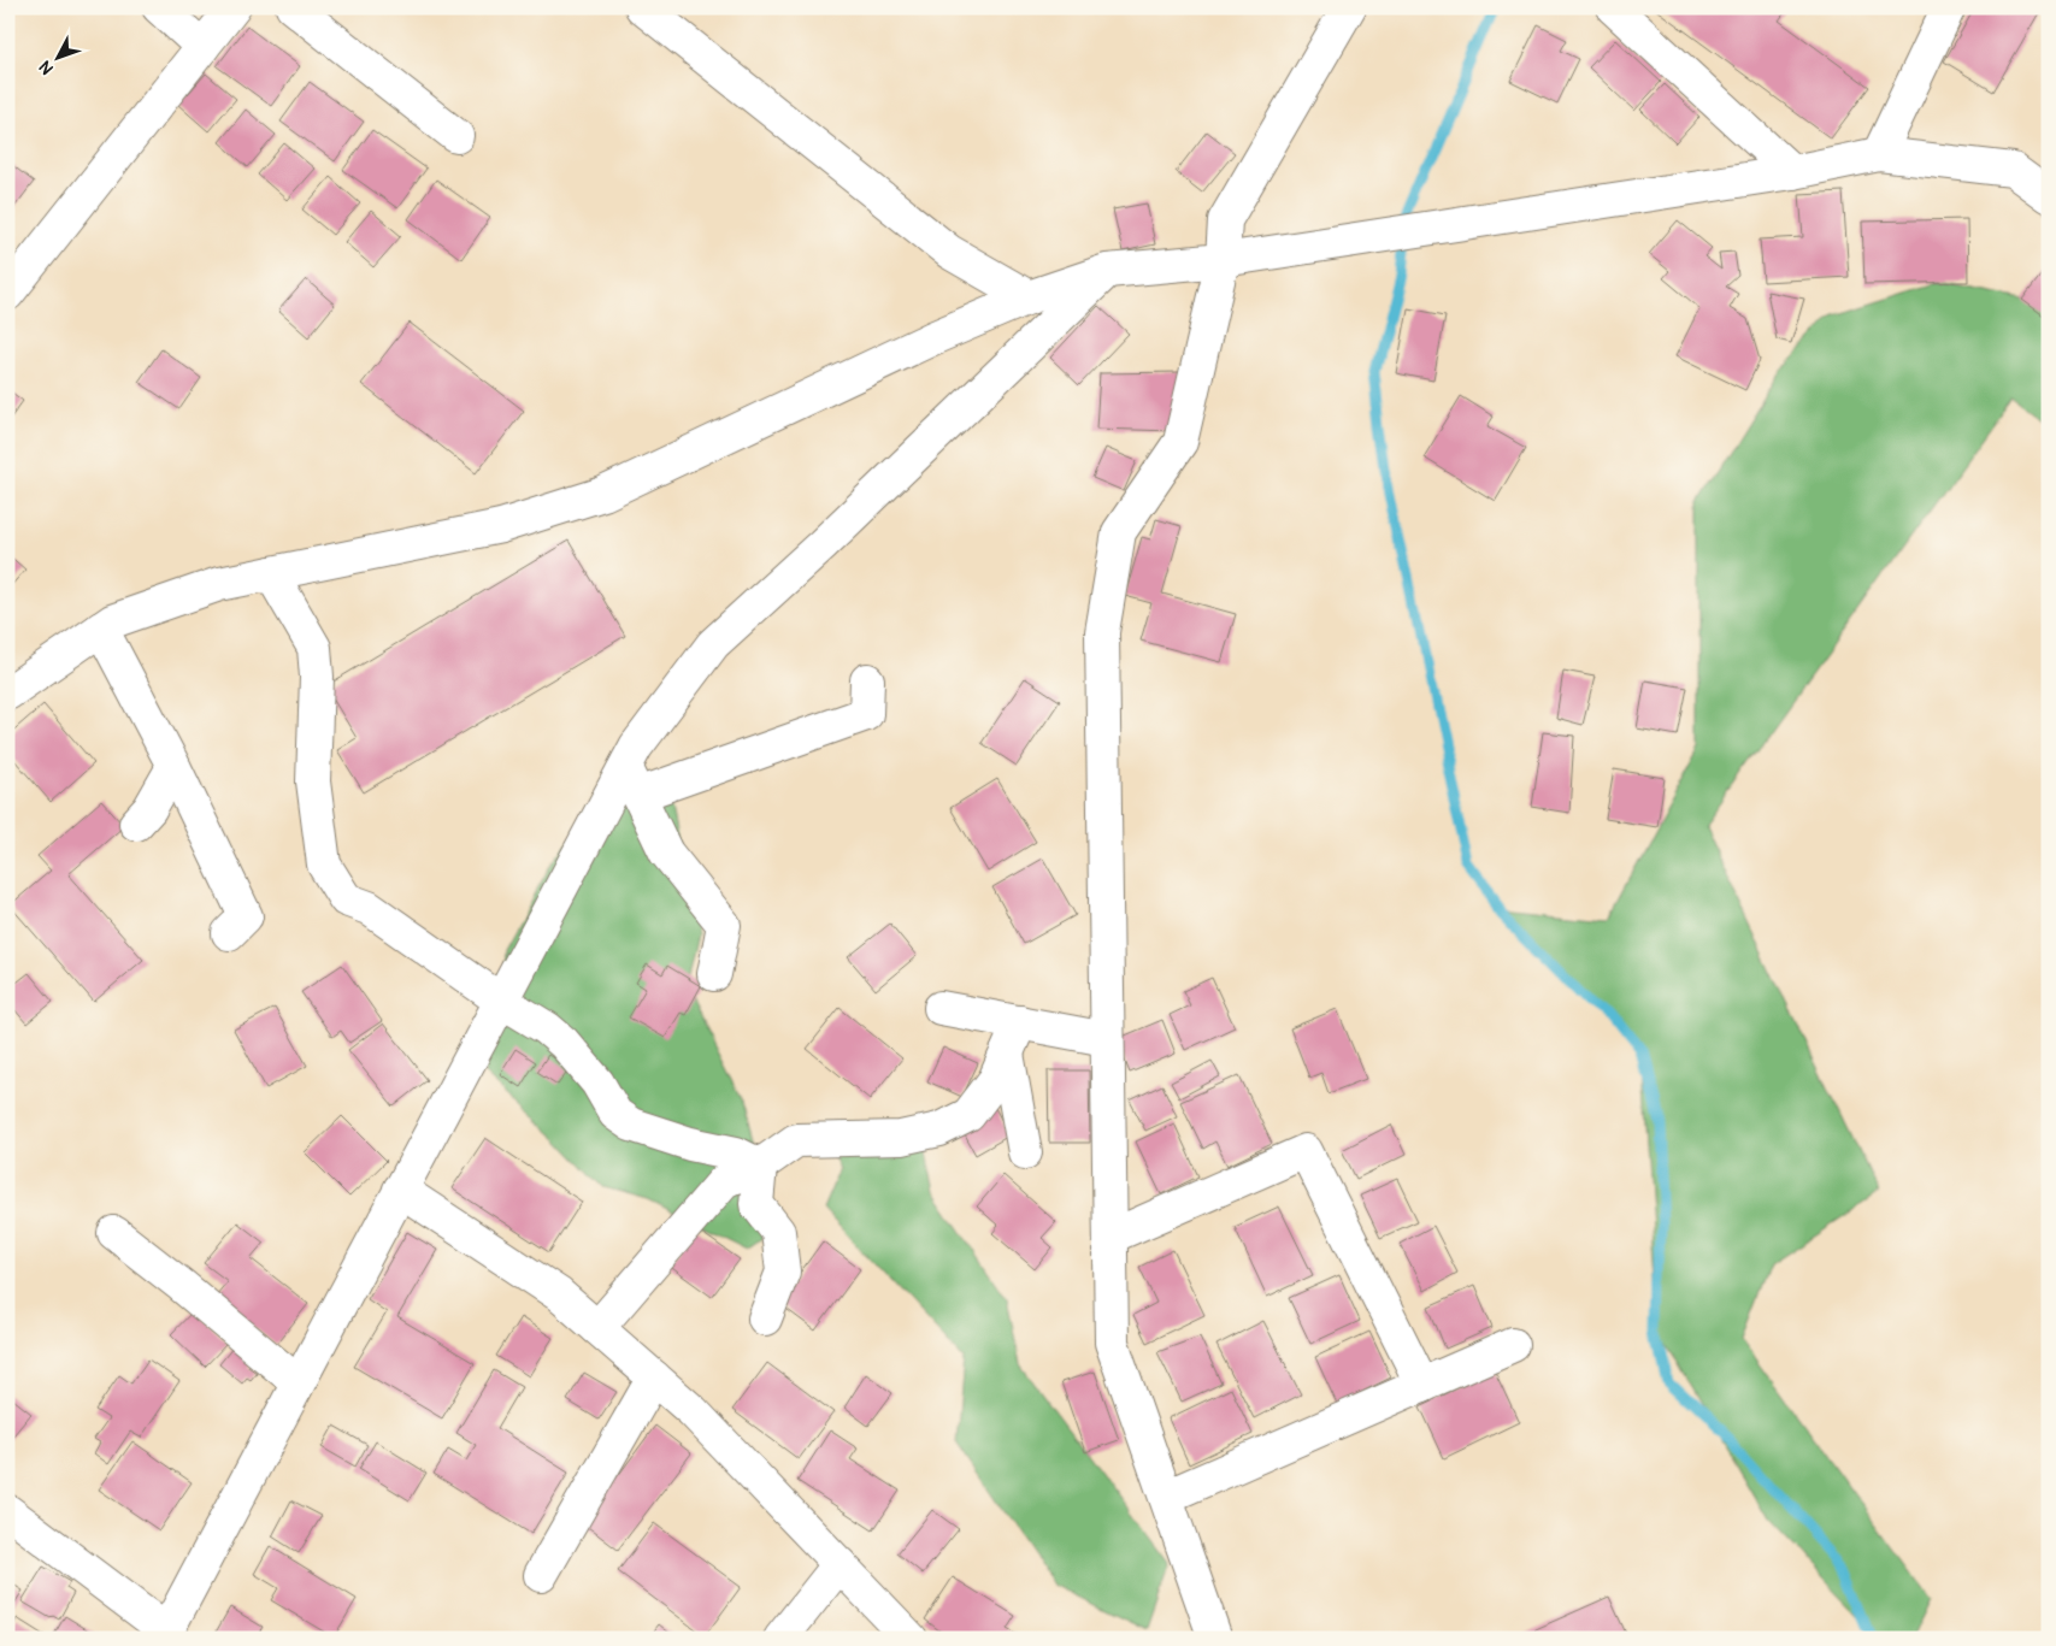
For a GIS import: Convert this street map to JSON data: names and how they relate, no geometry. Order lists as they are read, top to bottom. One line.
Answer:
{"north":"bottom left"}
